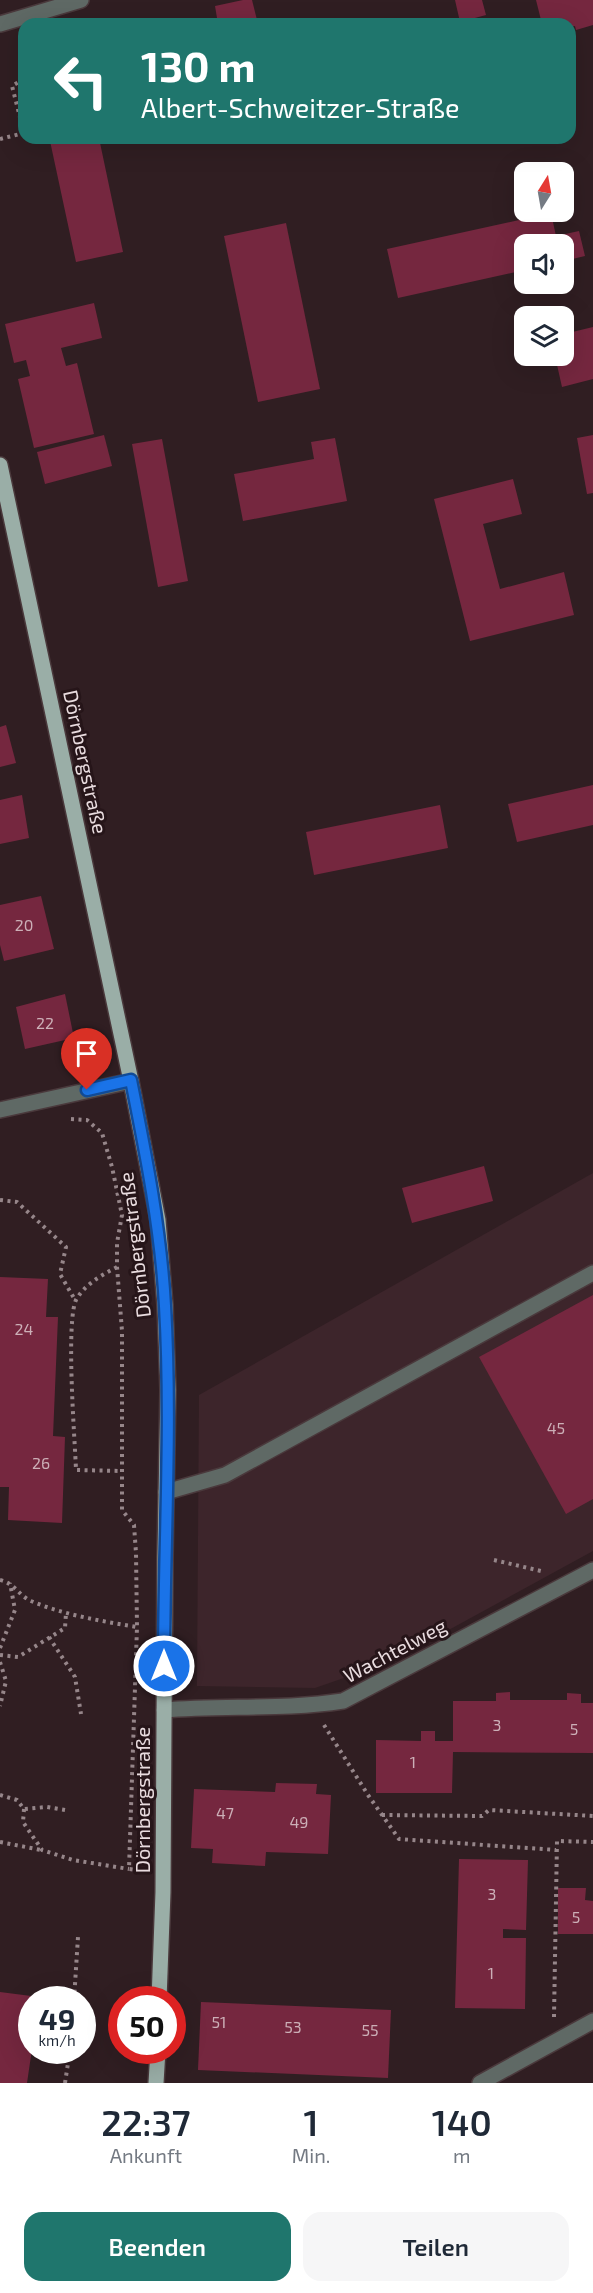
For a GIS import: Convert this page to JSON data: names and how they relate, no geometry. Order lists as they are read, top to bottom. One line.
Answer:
{"streets":{"main road":["Dörnbergstraße"],"street":["Wachtelweg"]},"crossings":[["Dörnbergstraße","Wachtelweg"]],"house_numbers":["20","22","24","45","26","3","5","1","47","49","3","5","1","51","53","55"],"north":"top","page":{"turn":["130 m","Albert-Schweitzer-Straße"],"speed":"49 km/h","limit":"50","eta":["22:37","Ankunft","1","Min.","140","m"],"buttons":["Beenden","Teilen"]}}
